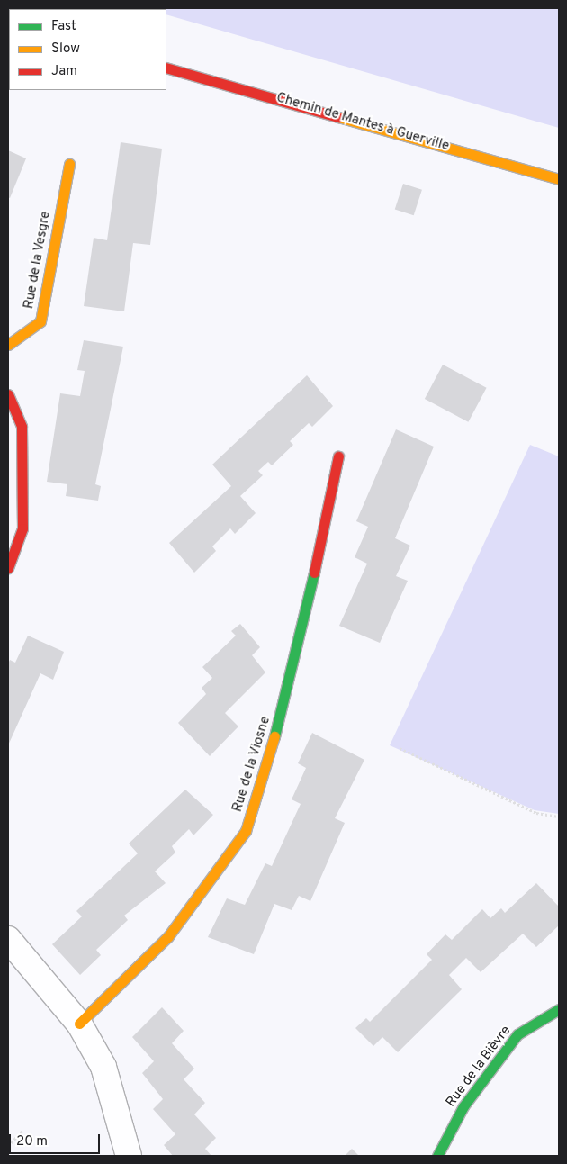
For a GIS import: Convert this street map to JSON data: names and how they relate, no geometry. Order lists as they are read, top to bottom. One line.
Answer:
{"streets":{"street":["Chemin de Mantes à Guerville","Rue de la Vesgre","Rue de la Viosne","Rue de la Bièvre"]},"legend":["Fast","Slow","Jam"],"scale_bar":"20 m"}
